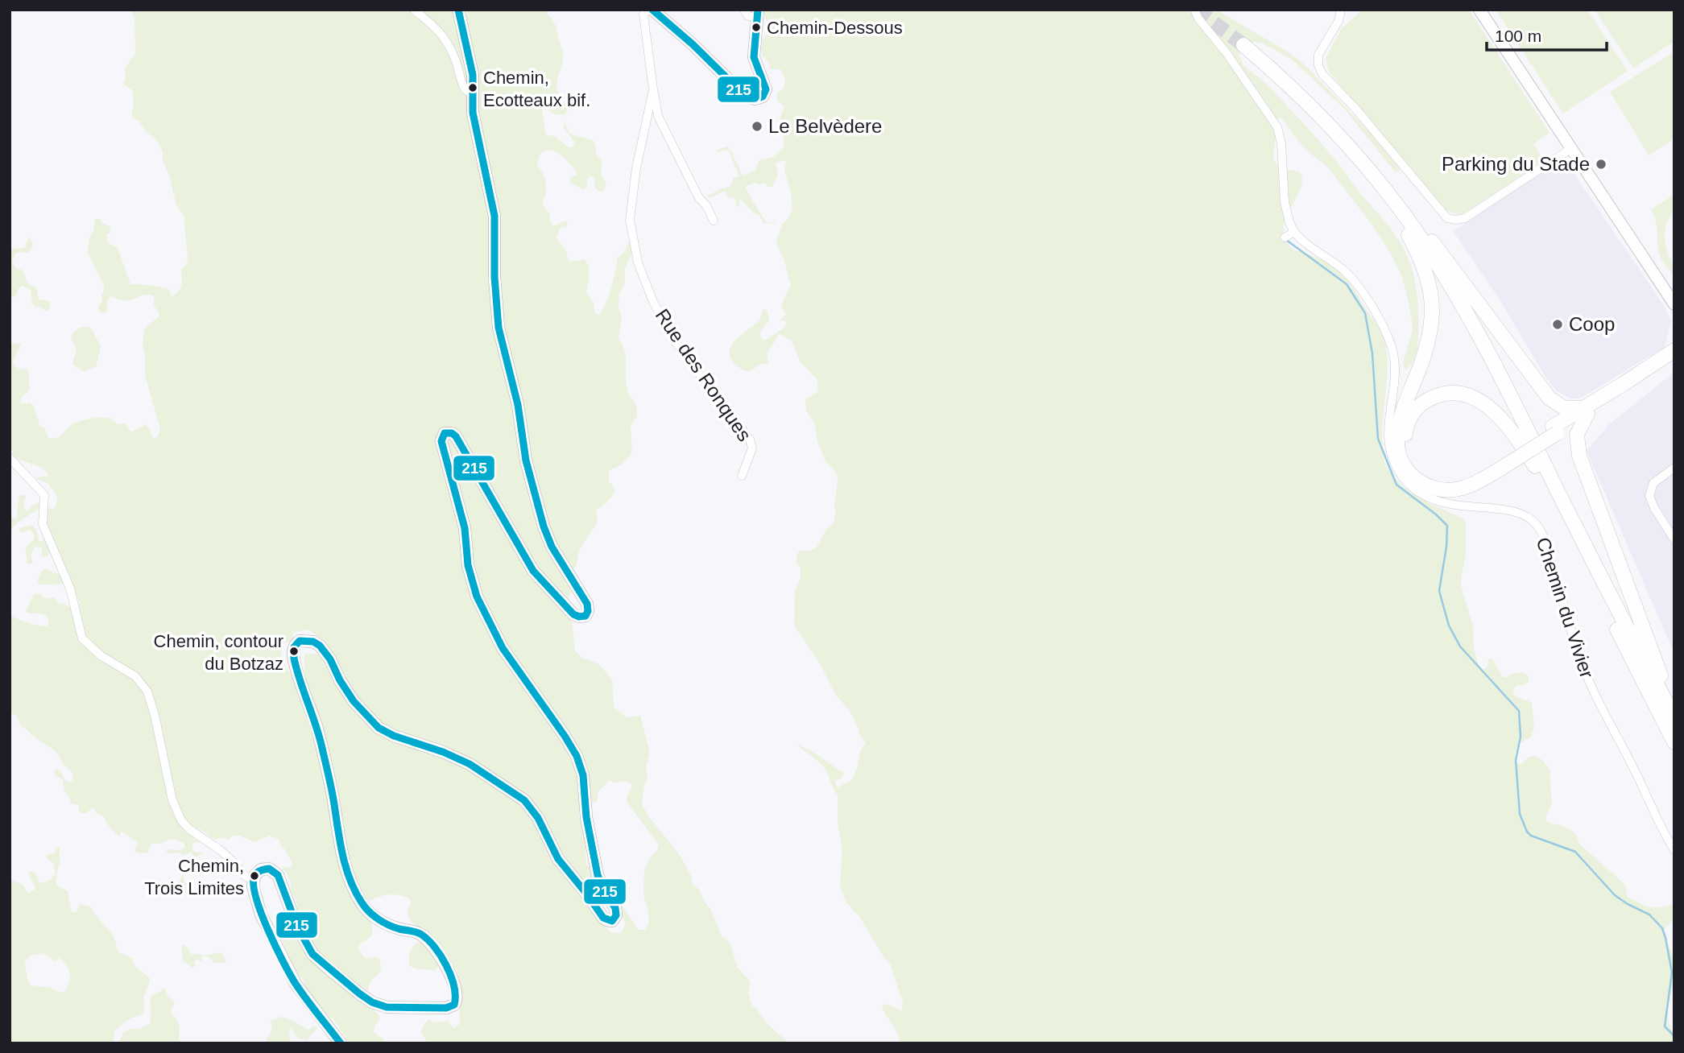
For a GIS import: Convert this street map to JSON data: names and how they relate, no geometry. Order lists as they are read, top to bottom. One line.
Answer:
{"streets":{"street":["Rue des Ronques","Chemin du Vivier"]},"places":["Chemin-Dessous","Chemin, Ecotteaux bif.","Le Belvèdere","Parking du Stade","Coop","Chemin, contour du Botzaz","Chemin, Trois Limites"],"lines":["transit line 215"],"scale_bar":"100 m"}
